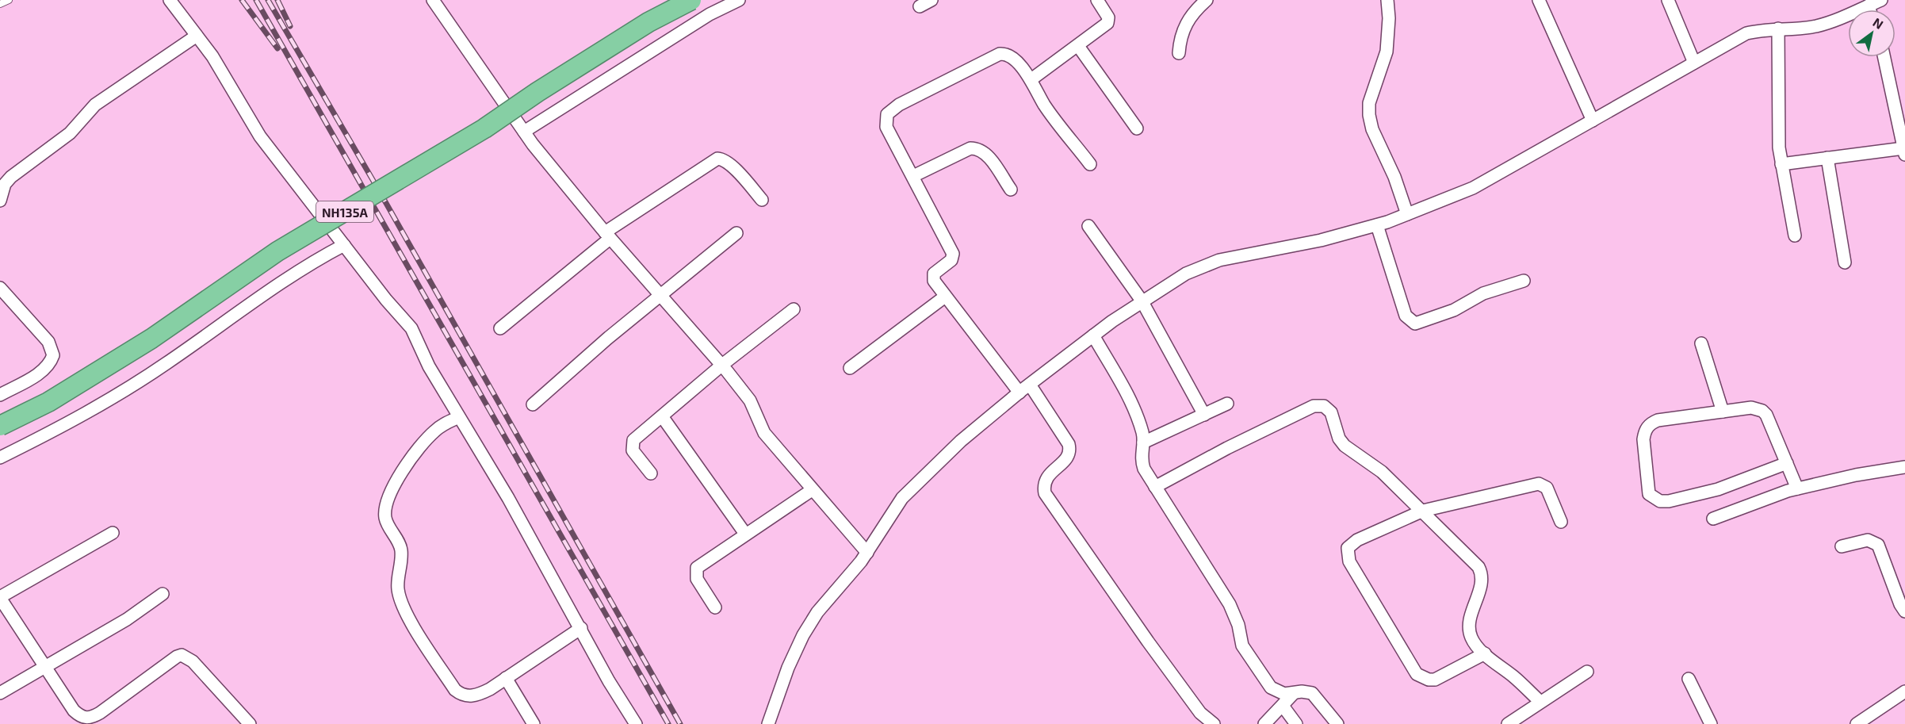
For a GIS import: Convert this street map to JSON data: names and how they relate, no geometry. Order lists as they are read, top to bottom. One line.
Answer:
{"streets":{"highway":["NH135A"]},"north":"top right"}
